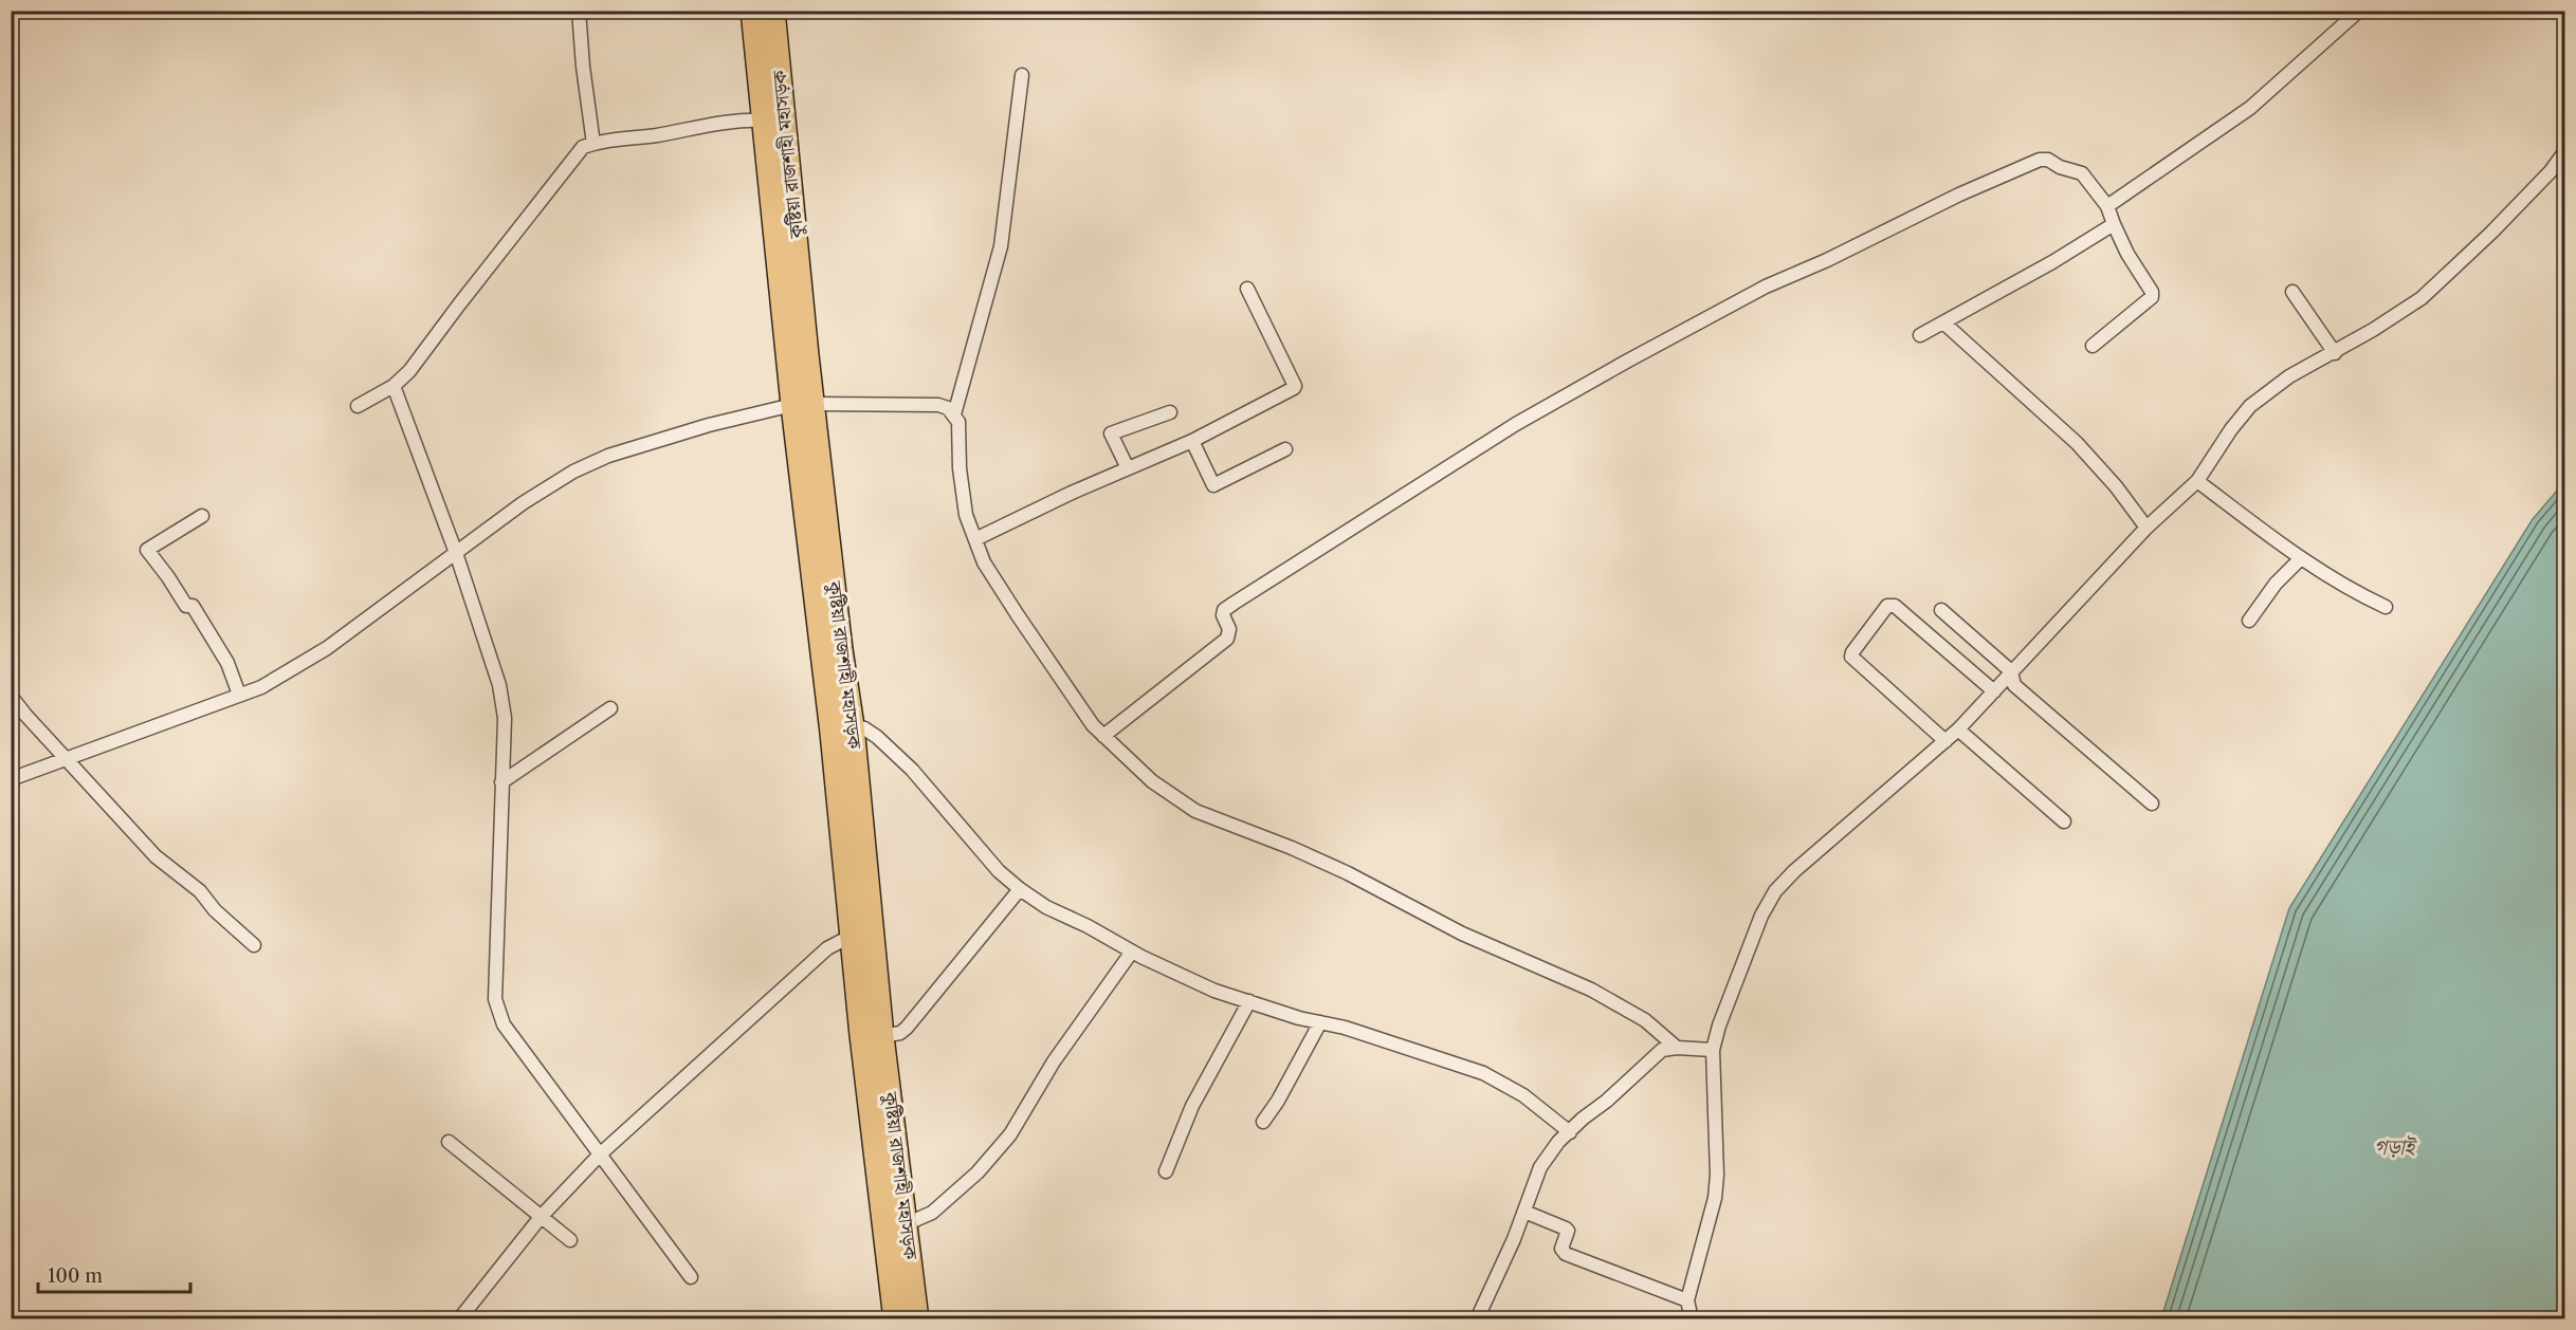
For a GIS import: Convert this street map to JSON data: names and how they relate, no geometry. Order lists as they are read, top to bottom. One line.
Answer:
{"streets":{"highway":["কুষ্টিয়া রাজশাহী মহাসড়ক"]},"water":["গড়াই"],"scale_bar":"100 m"}
